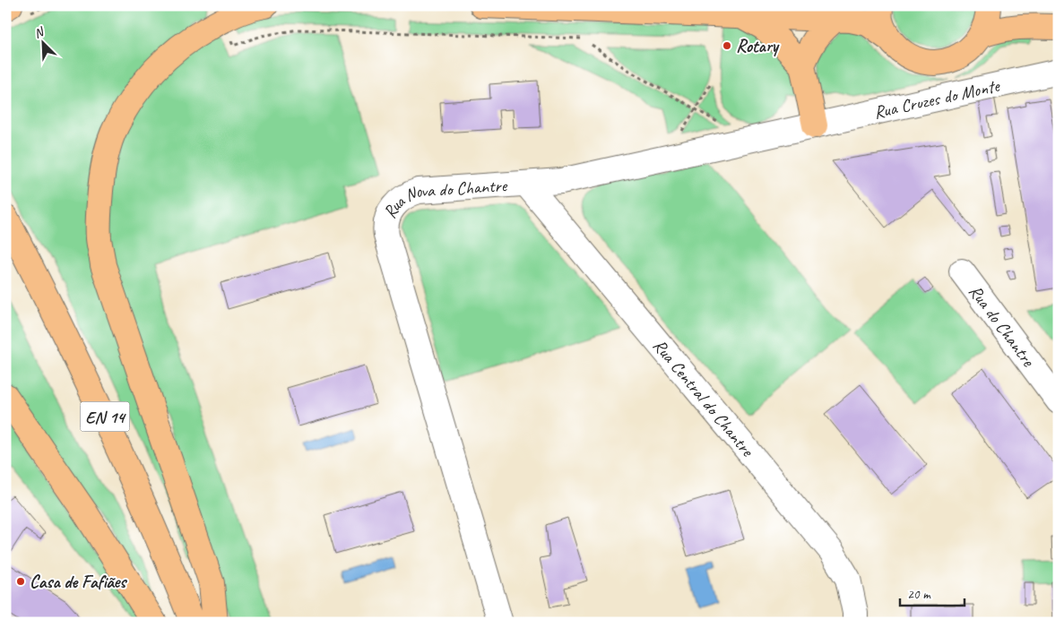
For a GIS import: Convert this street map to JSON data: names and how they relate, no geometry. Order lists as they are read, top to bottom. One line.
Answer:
{"streets":{"main road":["EN 14"],"street":["Rua Cruzes do Monte","Rua Nova do Chantre","Rua do Chantre","Rua Central do Chantre"]},"crossings":[["Rua Cruzes do Monte","Rua Nova do Chantre"],["Rua Nova do Chantre","Rua Central do Chantre"]],"places":["Rotary","Casa de Fafiães"],"scale_bar":"20 m","north":"top left"}
